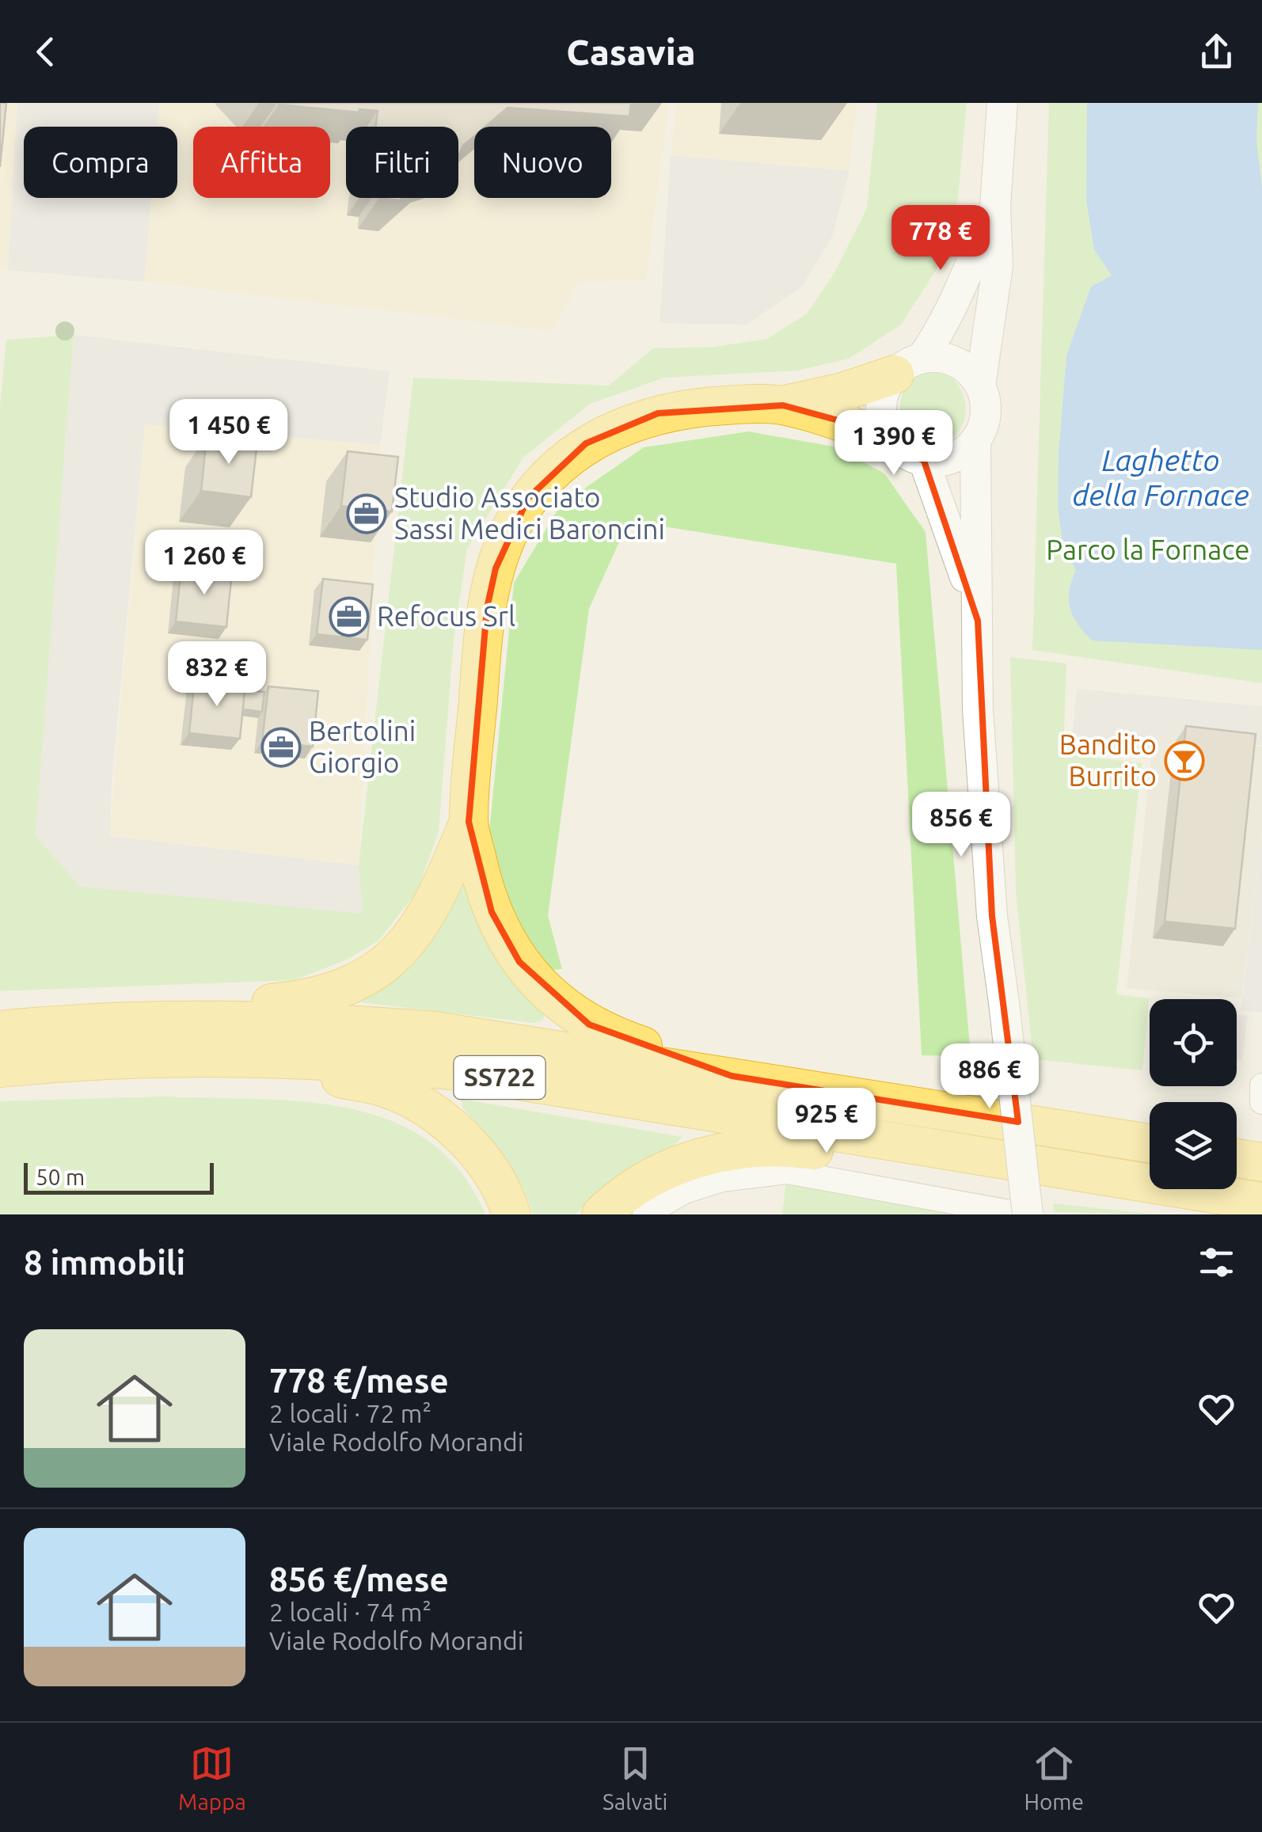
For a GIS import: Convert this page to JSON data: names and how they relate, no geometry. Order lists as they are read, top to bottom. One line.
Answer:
{"streets":{"highway":["SS722"]},"water":["Laghetto della Fornace"],"parks":["Parco la Fornace"],"places":{"office":["Studio Associato Sassi Medici Baroncini","Refocus Srl","Bertolini Giorgio"],"bar":["Bandito Burrito"]},"scale_bar":"50 m","page":{"header":"Casavia","chip":["Compra","Affitta","Filtri","Nuovo"],"price":["778 €","1 450 €","1 390 €","1 260 €","832 €","856 €","886 €","925 €"],"scale":"50 m","heading":"8 immobili","list":[{"name":"778 €/mese","note":"2 locali · 72 m² · Viale Rodolfo Morandi"},{"name":"856 €/mese","note":"2 locali · 74 m² · Viale Rodolfo Morandi"}],"tabs":["Mappa","Salvati","Home"]}}
